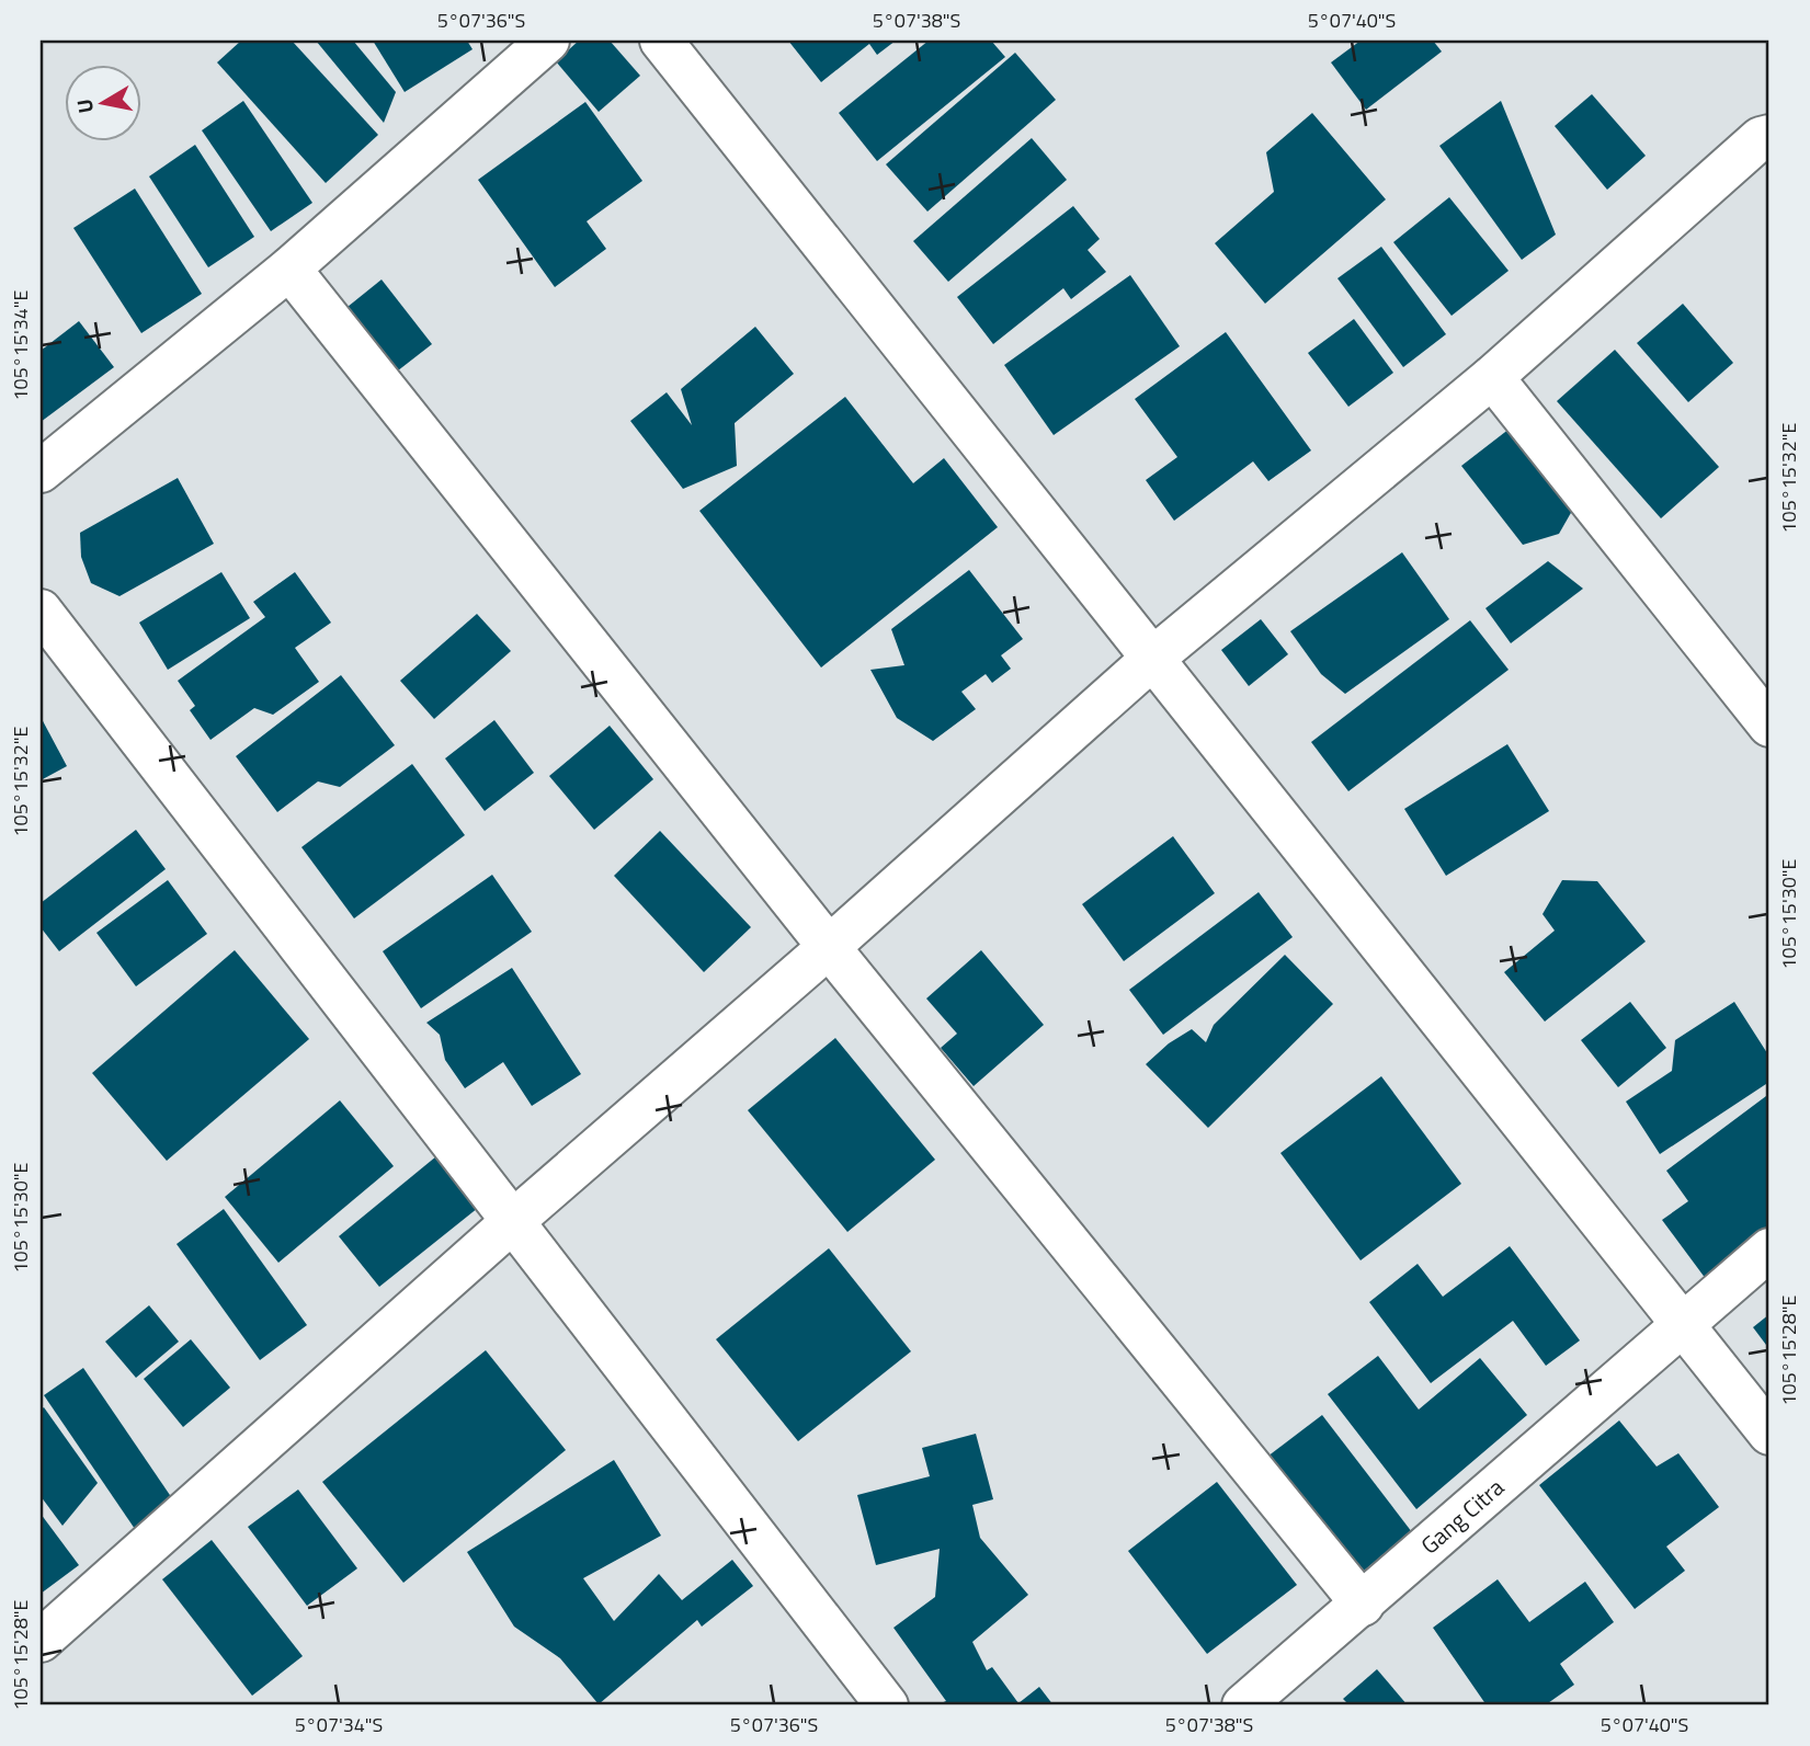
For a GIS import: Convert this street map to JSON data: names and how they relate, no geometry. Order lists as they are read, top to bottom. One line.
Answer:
{"streets":{"street":["Gang Citra"]},"north":"left","coordinates":["5°07'36\"S","5°07'38\"S","5°07'40\"S","105°15'34\"E","105°15'32\"E","105°15'30\"E","105°15'28\"E","5°07'34\"S"]}
